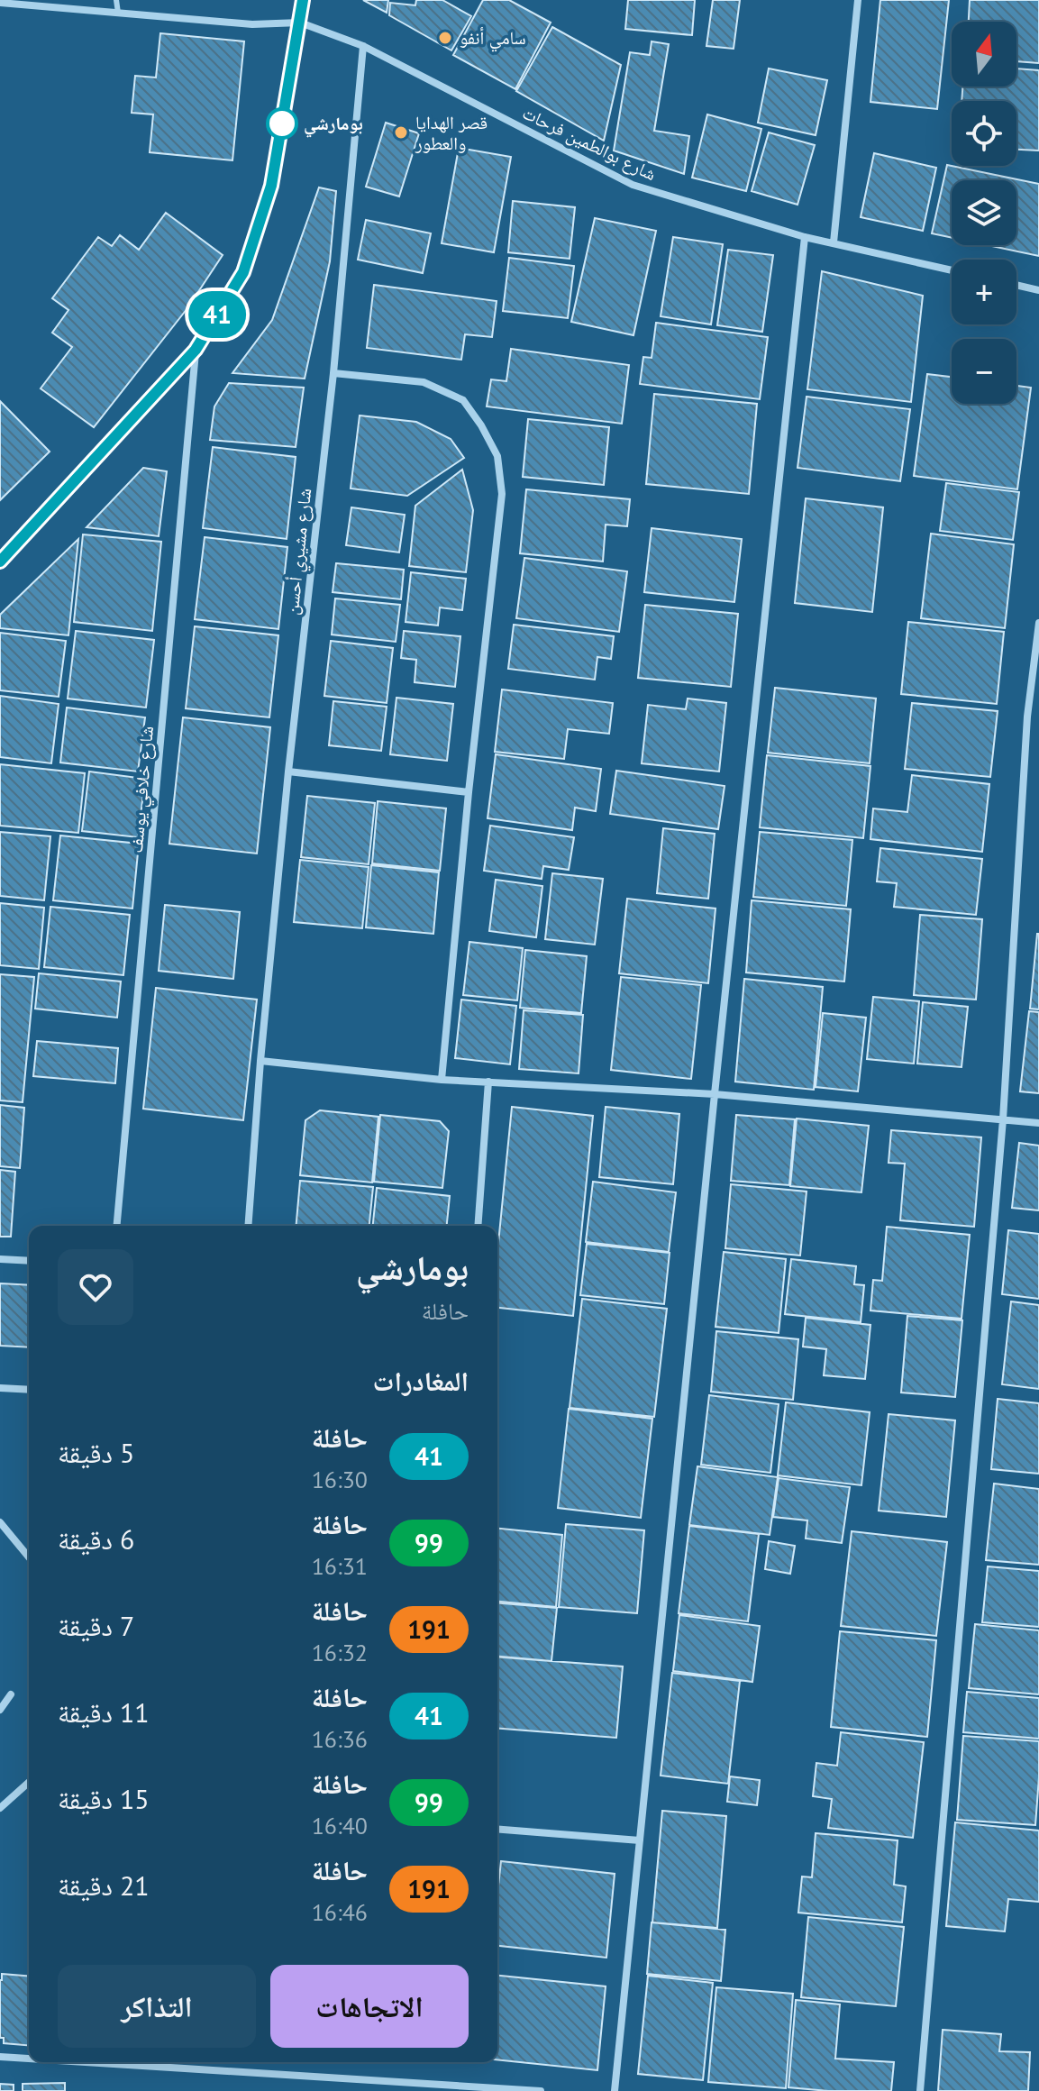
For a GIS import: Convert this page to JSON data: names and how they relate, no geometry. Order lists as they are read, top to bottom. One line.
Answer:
{"streets":{"street":["شارع بوالطمين فرحات","شارع مشيري أحسن","شارع خلافي يوسف"]},"crossings":[["شارع بوالطمين فرحات","شارع مشيري أحسن"]],"places":["سامي أنفو","بومارشي","قصر الهدايا والعطور"],"lines":["bus line 41"],"north":"top","page":{"on_map":"41","map_buttons":["+","−"],"heading":[["بومارشي","حافلة"],"المغادرات"],"list":[{"mark":"41","name":"حافلة","note":"16:30","value":"5 دقيقة"},{"mark":"99","name":"حافلة","note":"16:31","value":"6 دقيقة"},{"mark":"191","name":"حافلة","note":"16:32","value":"7 دقيقة"},{"mark":"41","name":"حافلة","note":"16:36","value":"11 دقيقة"},{"mark":"99","name":"حافلة","note":"16:40","value":"15 دقيقة"},{"mark":"191","name":"حافلة","note":"16:46","value":"21 دقيقة"}],"buttons":["الاتجاهات","التذاكر"]}}
